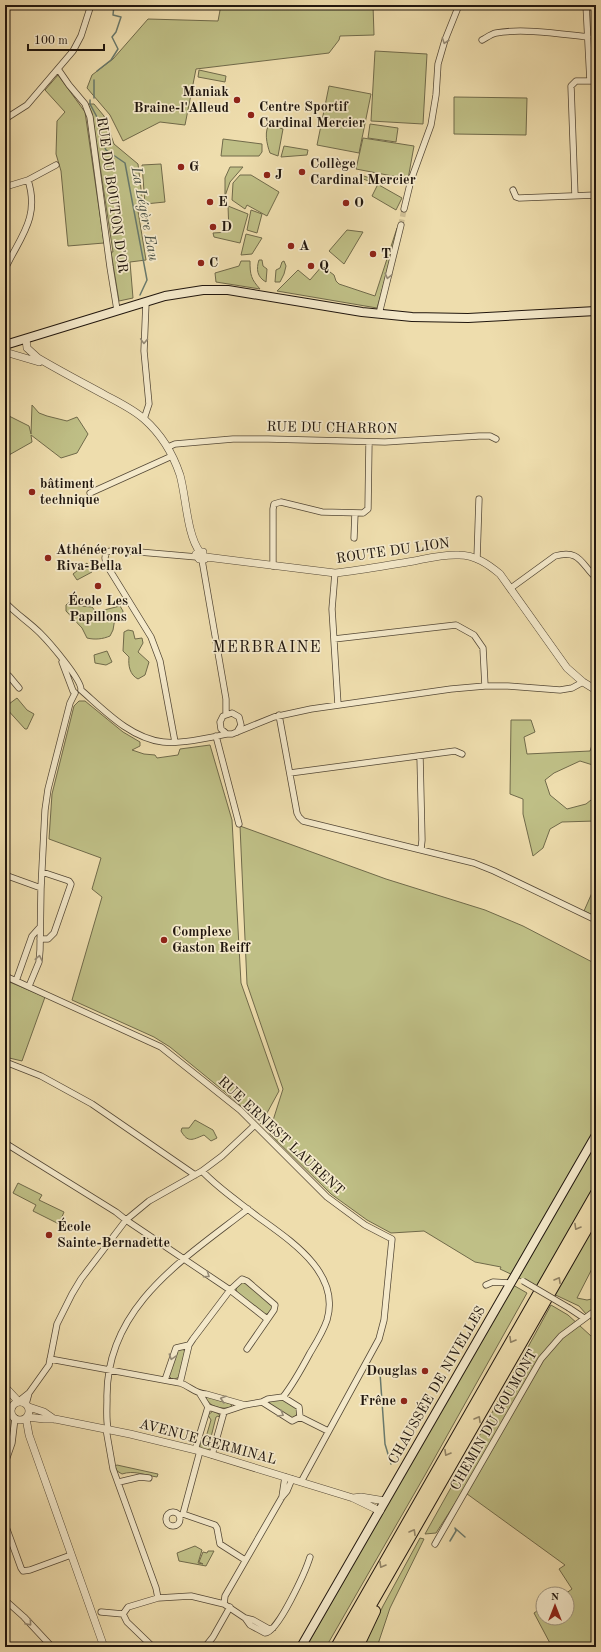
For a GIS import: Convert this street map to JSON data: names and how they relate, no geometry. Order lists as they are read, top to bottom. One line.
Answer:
{"streets":{"main road":["CHAUSSÉE DE NIVELLES"],"street":["RUE DU BOUTON D'OR","RUE DU CHARRON","ROUTE DU LION","RUE ERNEST LAURENT","CHEMIN DU GOUMONT","AVENUE GERMINAL"]},"crossings":[["CHAUSSÉE DE NIVELLES","AVENUE GERMINAL"]],"districts":["MERBRAINE"],"water":["La Légère Eau"],"places":["Maniak Braine-l'Alleud","Centre Sportif Cardinal Mercier","G","Collège Cardinal Mercier","J","E","O","D","A","T","C","Q","bâtiment technique","Athénée royal Riva-Bella","École Les Papillons","Complexe Gaston Reiff","École Sainte-Bernadette","Douglas","Frêne"],"scale_bar":"100 m","north":"top"}
